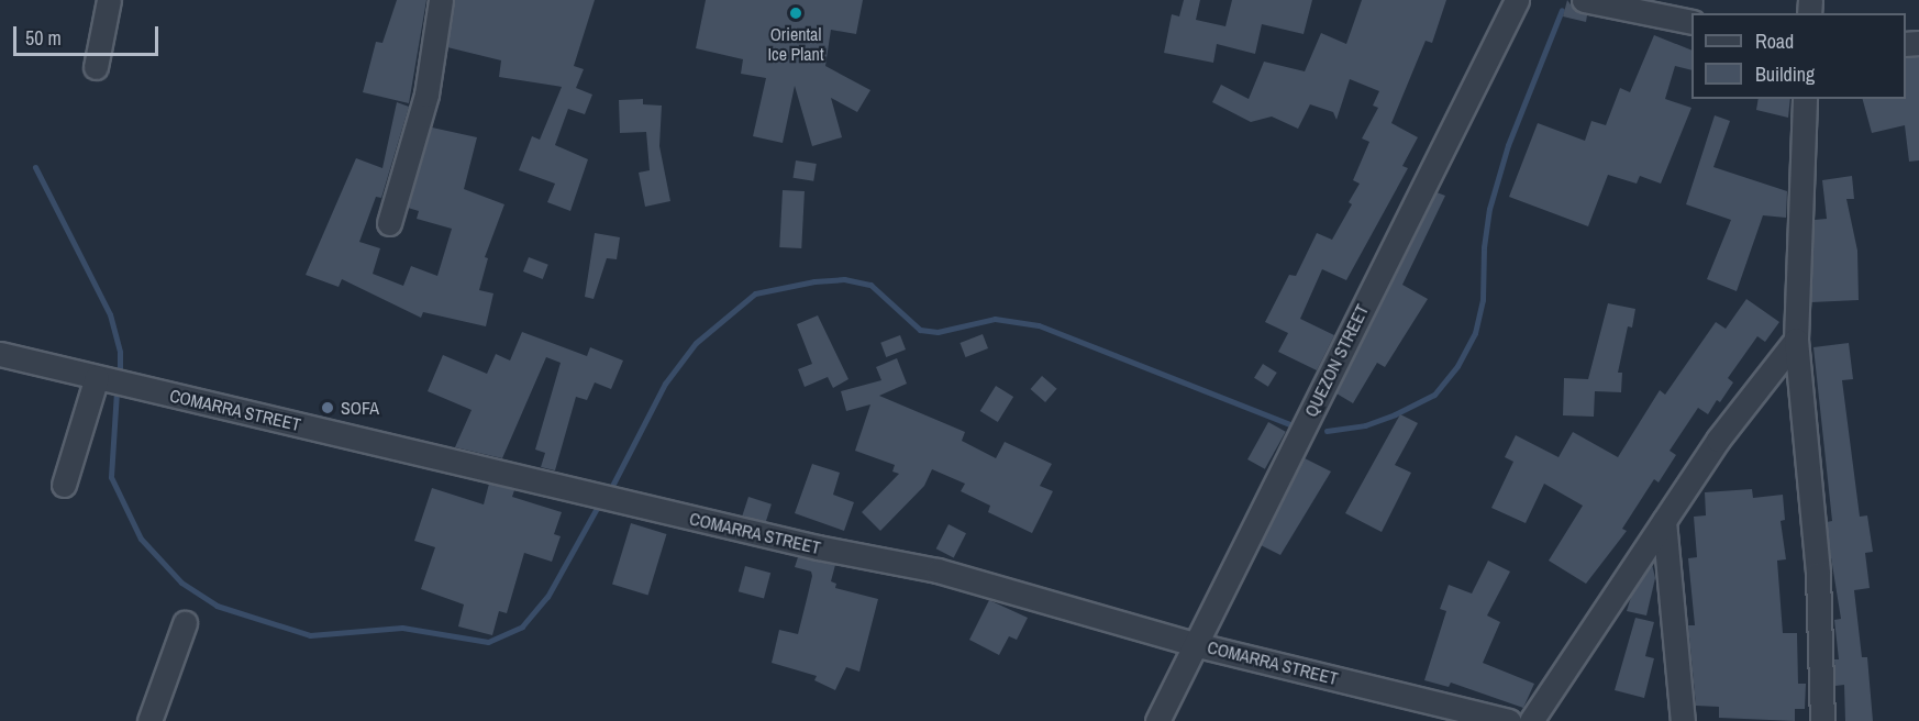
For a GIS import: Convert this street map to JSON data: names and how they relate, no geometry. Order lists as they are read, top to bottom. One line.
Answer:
{"streets":{"street":["QUEZON STREET","COMARRA STREET"]},"crossings":[["QUEZON STREET","COMARRA STREET"]],"places":["Oriental Ice Plant","SOFA"],"legend":["Road","Building"],"scale_bar":"50 m"}
